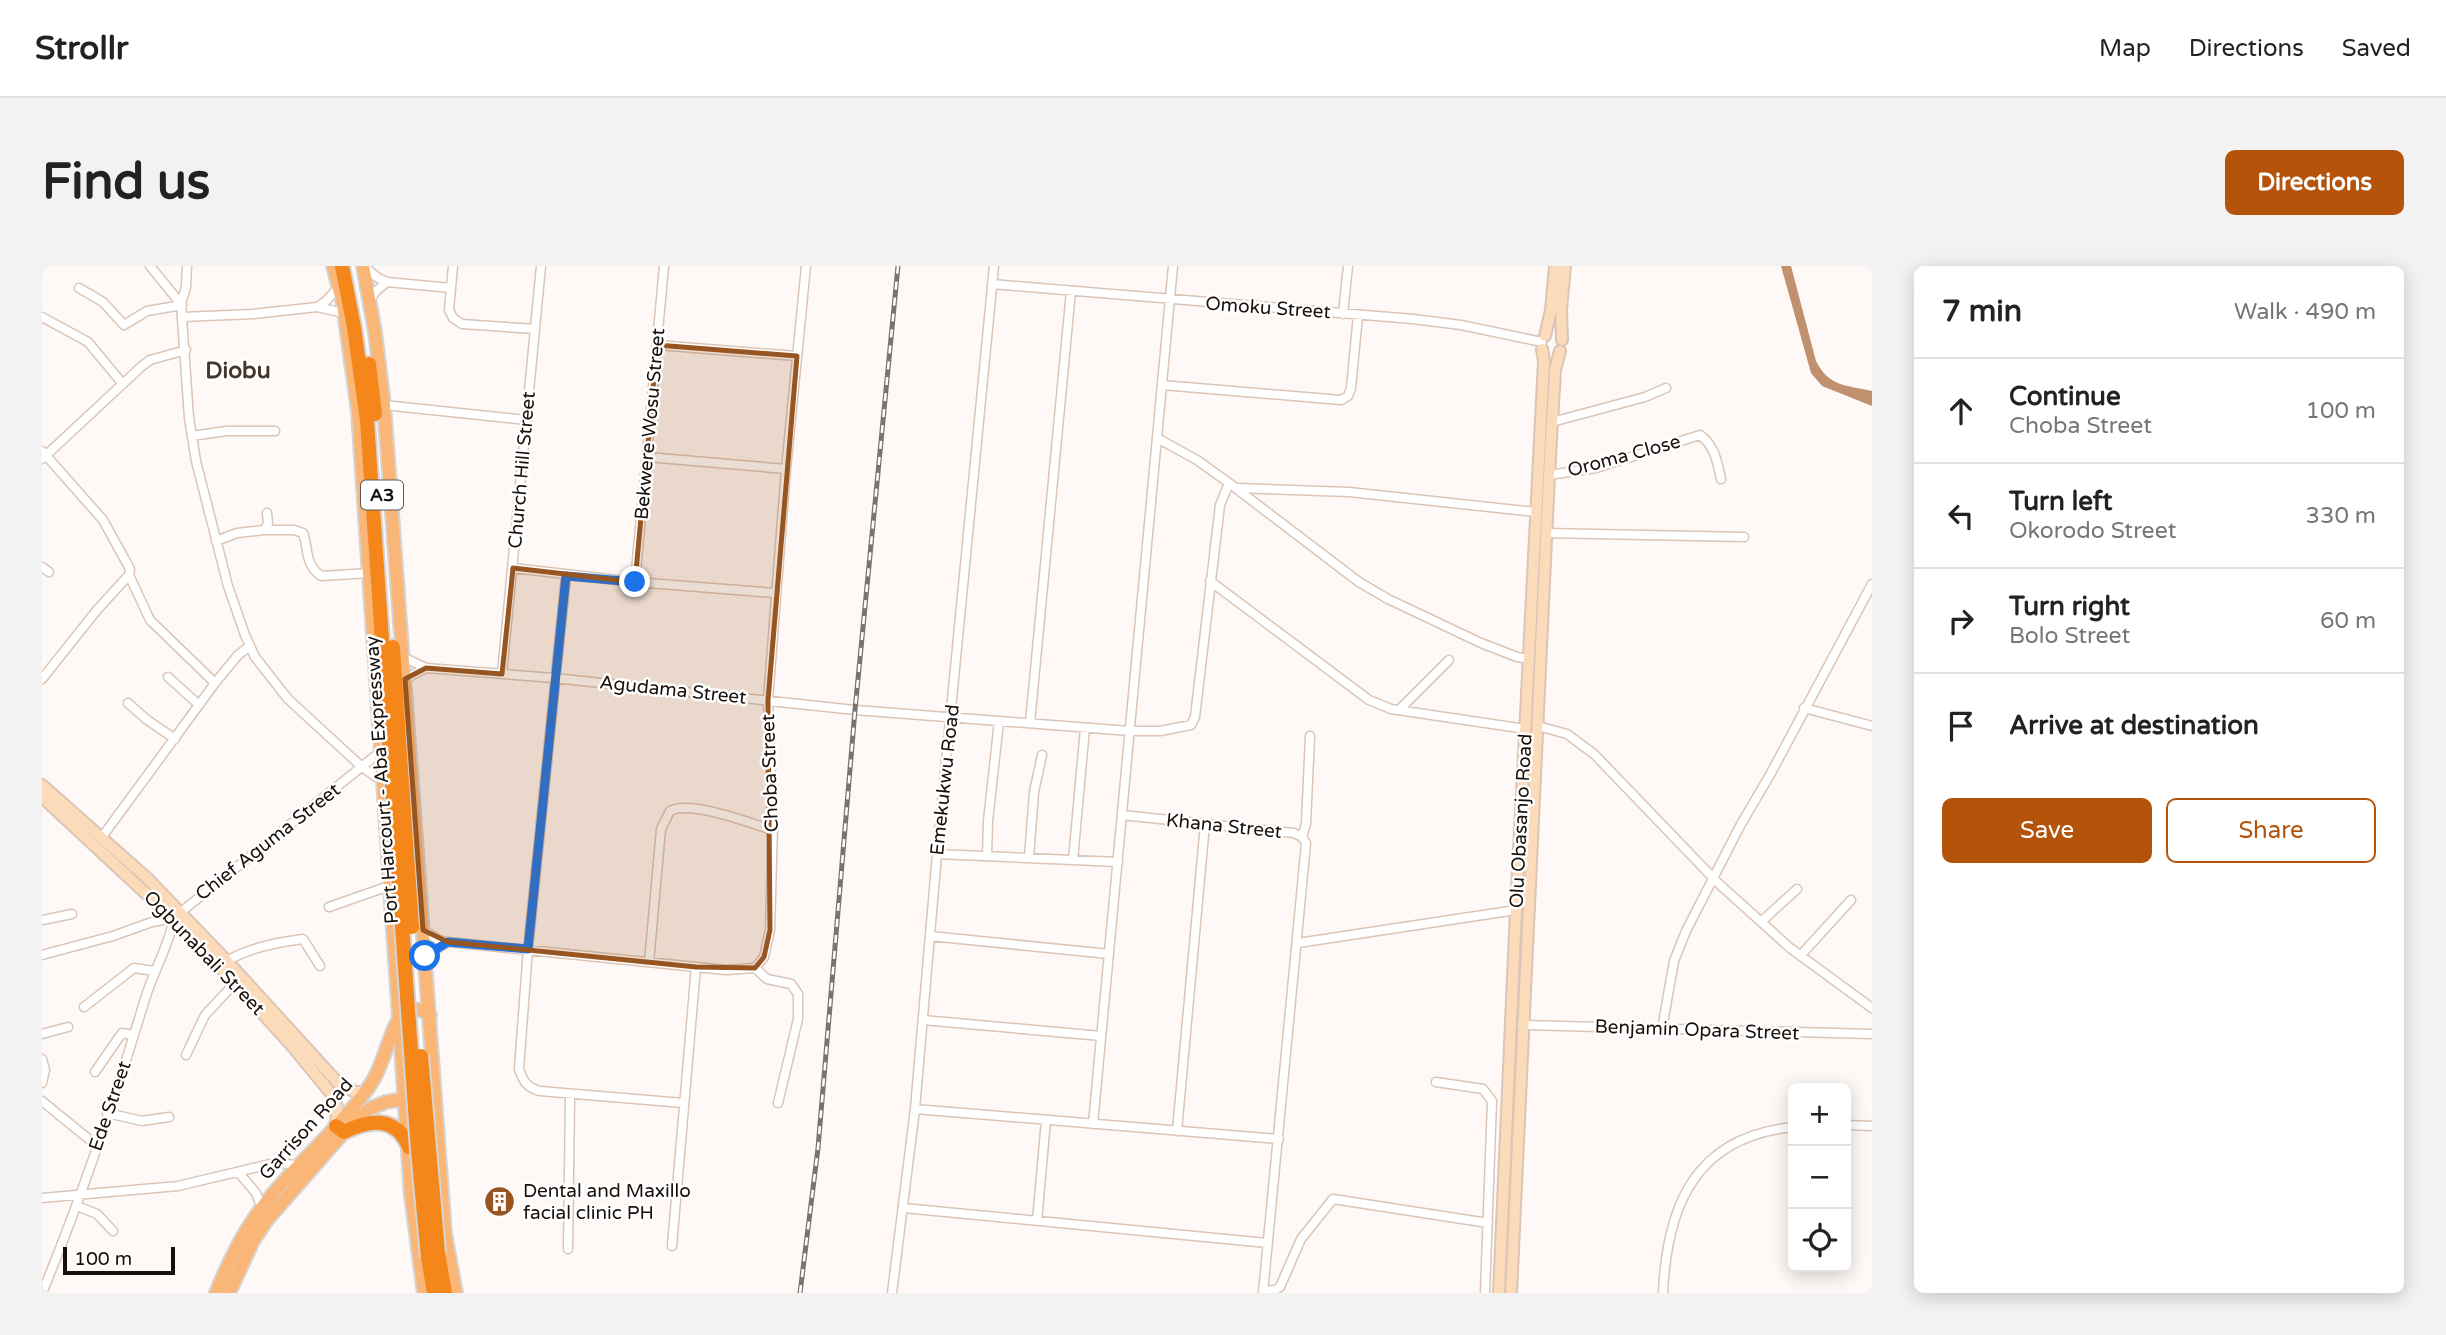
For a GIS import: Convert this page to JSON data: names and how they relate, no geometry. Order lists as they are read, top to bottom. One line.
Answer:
{"streets":{"highway":["A3","Port Harcourt - Aba Expressway"],"main road":["Olu Obasanjo Road","Ogbunabali Street","Garrison Road"],"street":["Omoku Street","Bekwere Wosu Street","Oroma Close","Church Hill Street","Agudama Street","Choba Street","Emekukwu Road","Khana Street","Chief Aguma Street","Benjamin Opara Street","Ede Street"]},"crossings":[["Omoku Street","Emekukwu Road"],["Omoku Street","Olu Obasanjo Road"],["Oroma Close","Olu Obasanjo Road"],["Church Hill Street","Agudama Street"],["Agudama Street","Choba Street"],["Agudama Street","Emekukwu Road"],["Olu Obasanjo Road","Benjamin Opara Street"],["Chief Aguma Street","Ogbunabali Street"],["Chief Aguma Street","Ede Street"],["Ogbunabali Street","Ede Street"],["Ogbunabali Street","Garrison Road"]],"districts":["Diobu"],"places":{"building":["Dental and Maxillo facial clinic PH"]},"scale_bar":"100 m","page":{"header":"Strollr","nav":["Map","Directions","Saved"],"buttons":["Directions",["Save","Share"]],"title":"Find us","heading":["7 min","Walk · 490 m"],"list":[["Continue","Choba Street","100 m"],["Turn left","Okorodo Street","330 m"],["Turn right","Bolo Street","60 m"],"Arrive at destination"],"map_buttons":["+","−"],"scale":"100 m"}}
